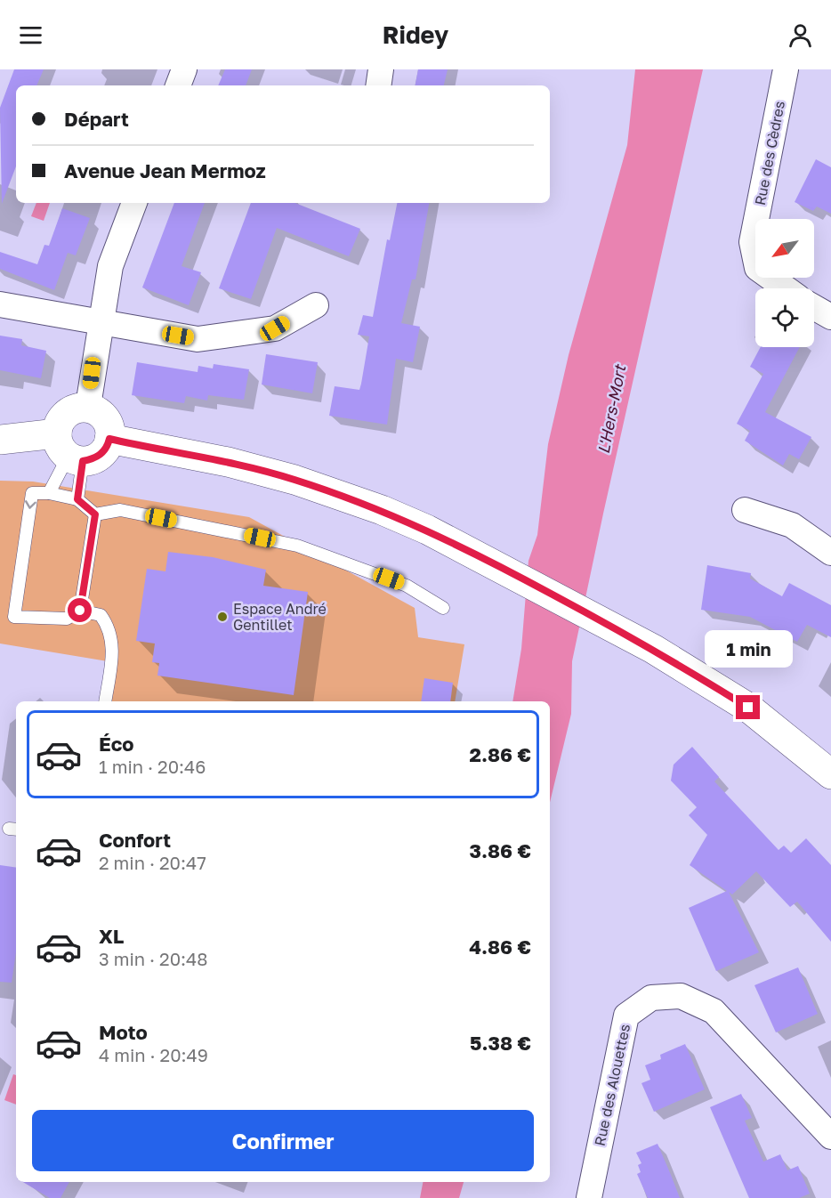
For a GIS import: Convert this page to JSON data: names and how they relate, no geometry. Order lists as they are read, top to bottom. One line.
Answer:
{"streets":{"street":["Rue des Cèdres","Rue des Alouettes"]},"water":["L'Hers-Mort"],"places":["Espace André Gentillet"],"north":"bottom left","page":{"header":"Ridey","banner":["Départ","Avenue Jean Mermoz"],"bubble":"1 min","list":[{"name":"Éco","note":"1 min · 20:46","value":"2.86 €"},{"name":"Confort","note":"2 min · 20:47","value":"3.86 €"},{"name":"XL","note":"3 min · 20:48","value":"4.86 €"},{"name":"Moto","note":"4 min · 20:49","value":"5.38 €"}],"buttons":"Confirmer"}}
